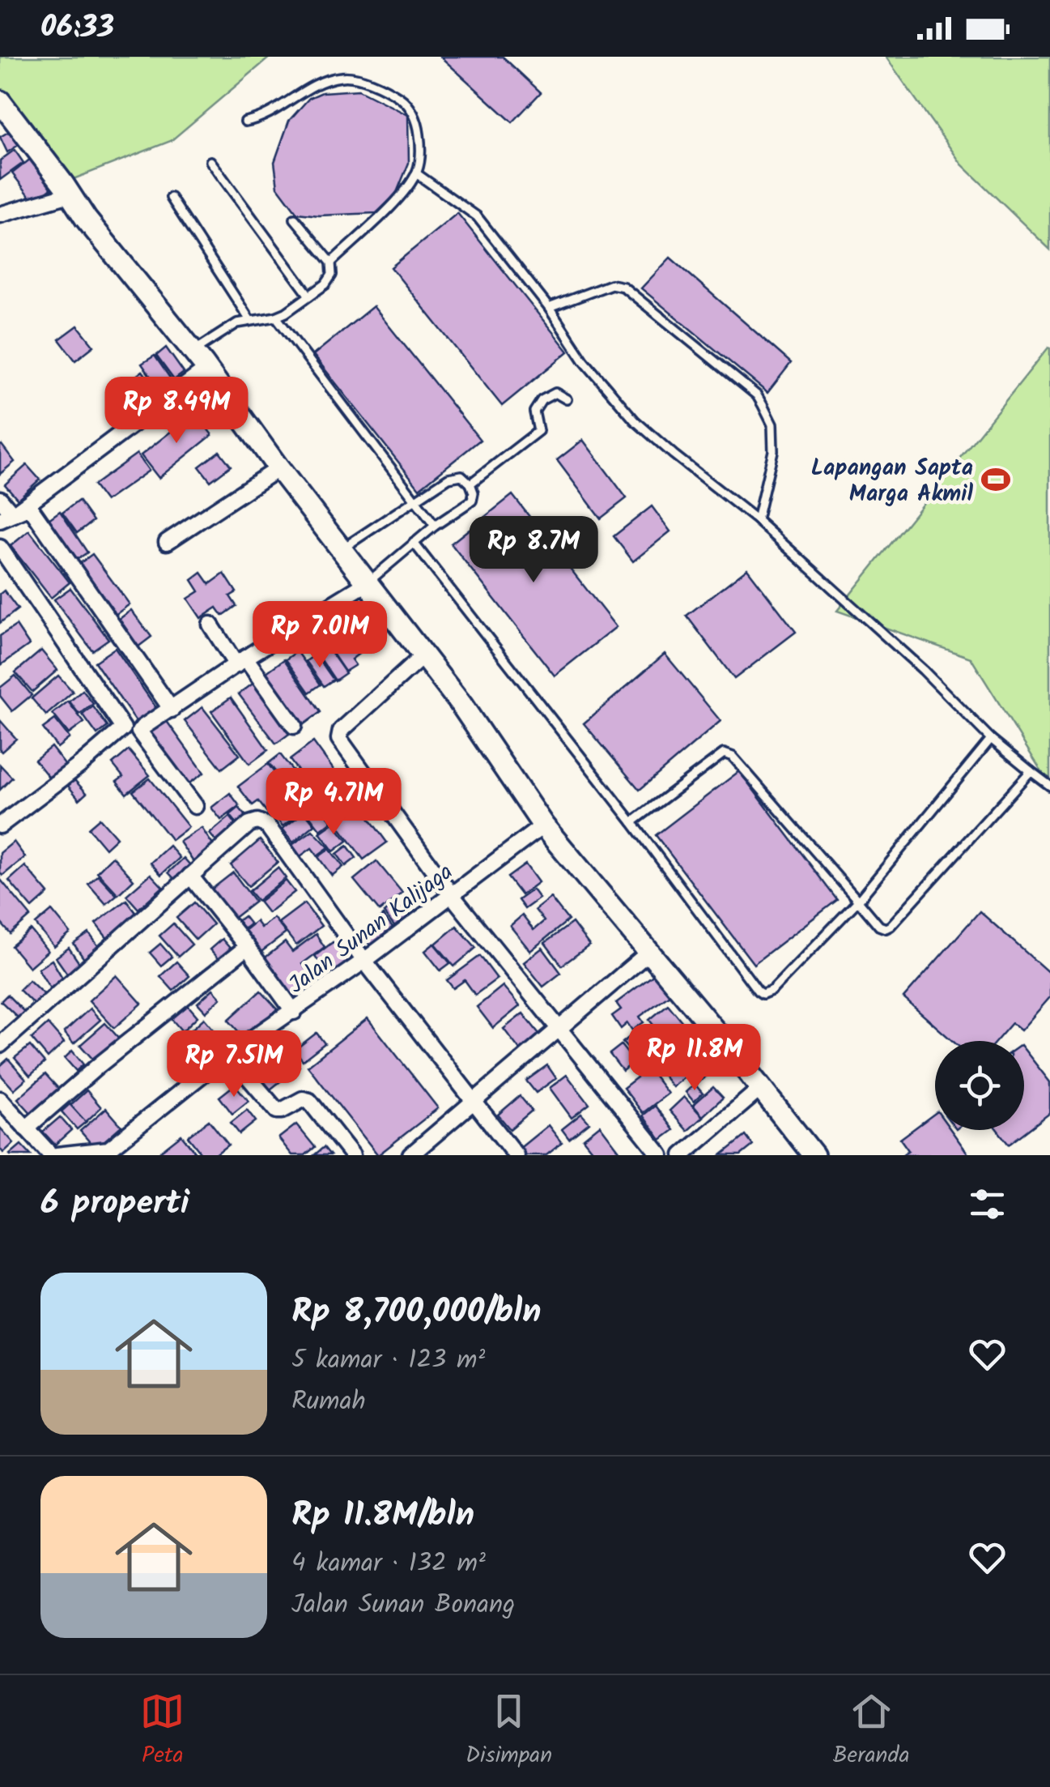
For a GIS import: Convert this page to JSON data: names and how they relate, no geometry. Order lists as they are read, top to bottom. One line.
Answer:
{"streets":{"street":["Jalan Sunan Kalijaga"]},"places":{"sports":["Lapangan Sapta Marga Akmil"]},"page":{"status":"06:33","price":["Rp 8.49M","Rp 8.7M","Rp 7.01M","Rp 4.71M","Rp 11.8M","Rp 7.51M"],"heading":"6 properti","list":[{"name":"Rp 8,700,000/bln","note":"5 kamar · 123 m² · Rumah"},{"name":"Rp 11.8M/bln","note":"4 kamar · 132 m² · Jalan Sunan Bonang"}],"tabs":["Peta","Disimpan","Beranda"]}}
